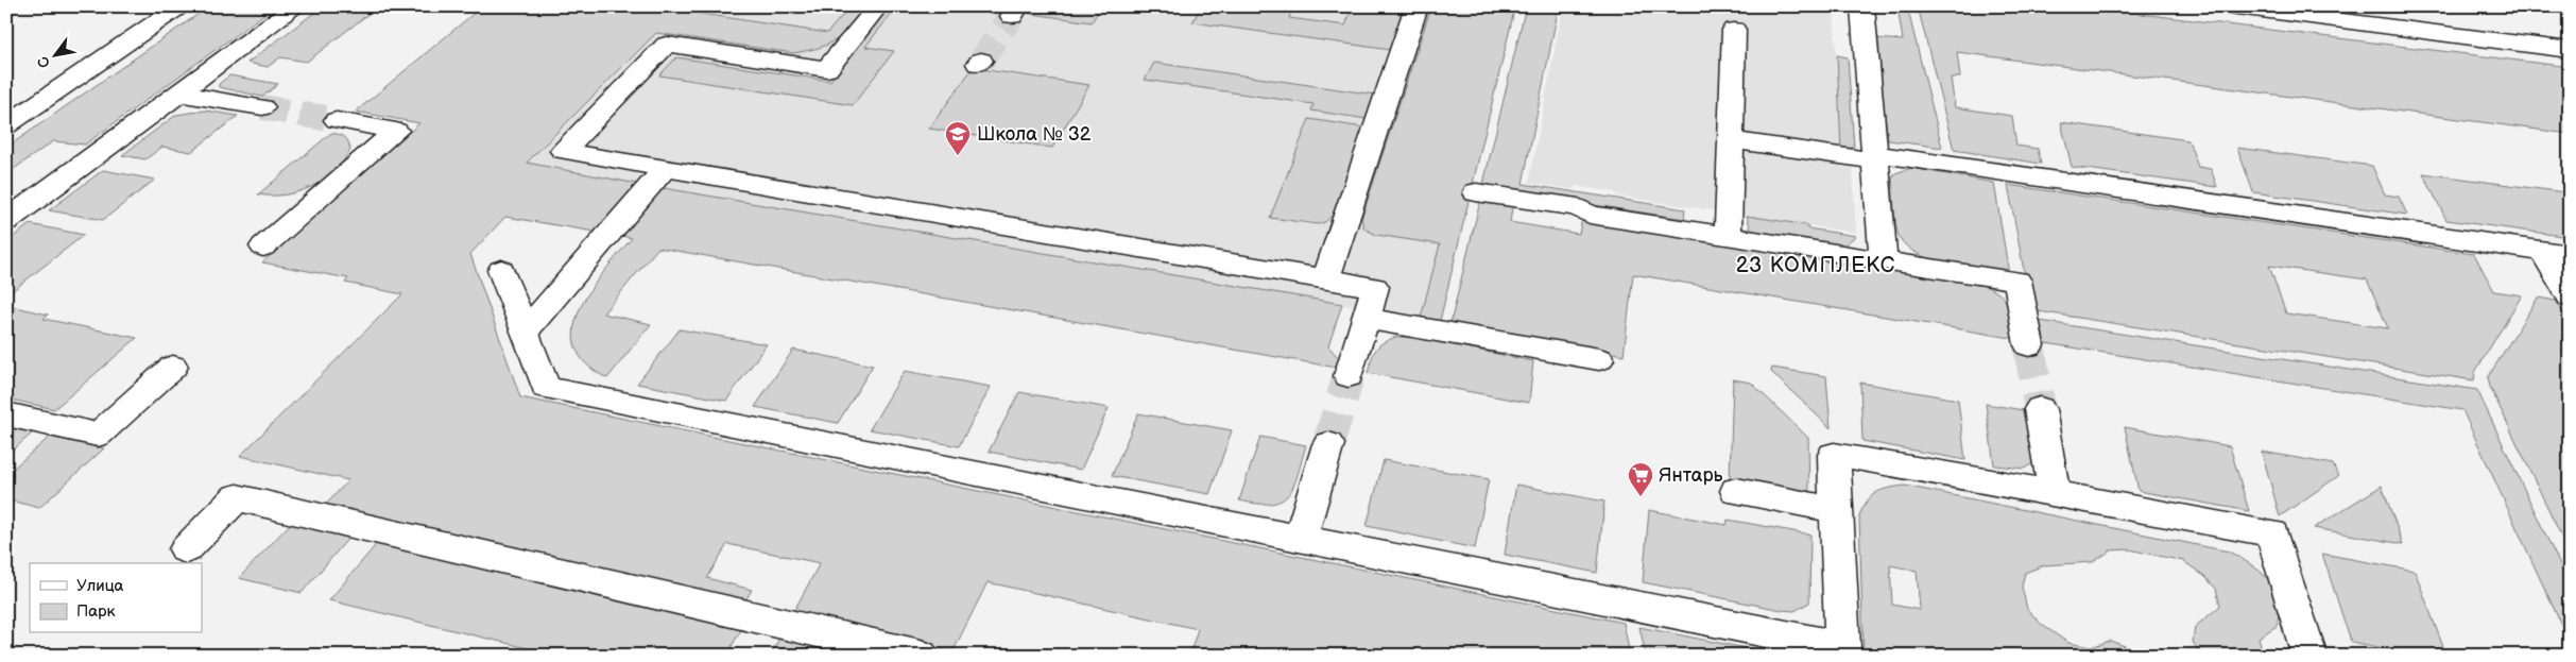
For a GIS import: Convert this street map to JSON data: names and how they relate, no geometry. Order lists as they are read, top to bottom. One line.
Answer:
{"districts":["23 КОМПЛЕКС"],"places":{"school or university":["Школа № 32"],"supermarket":["Янтарь"]},"legend":["Улица","Парк"],"north":"bottom left"}
